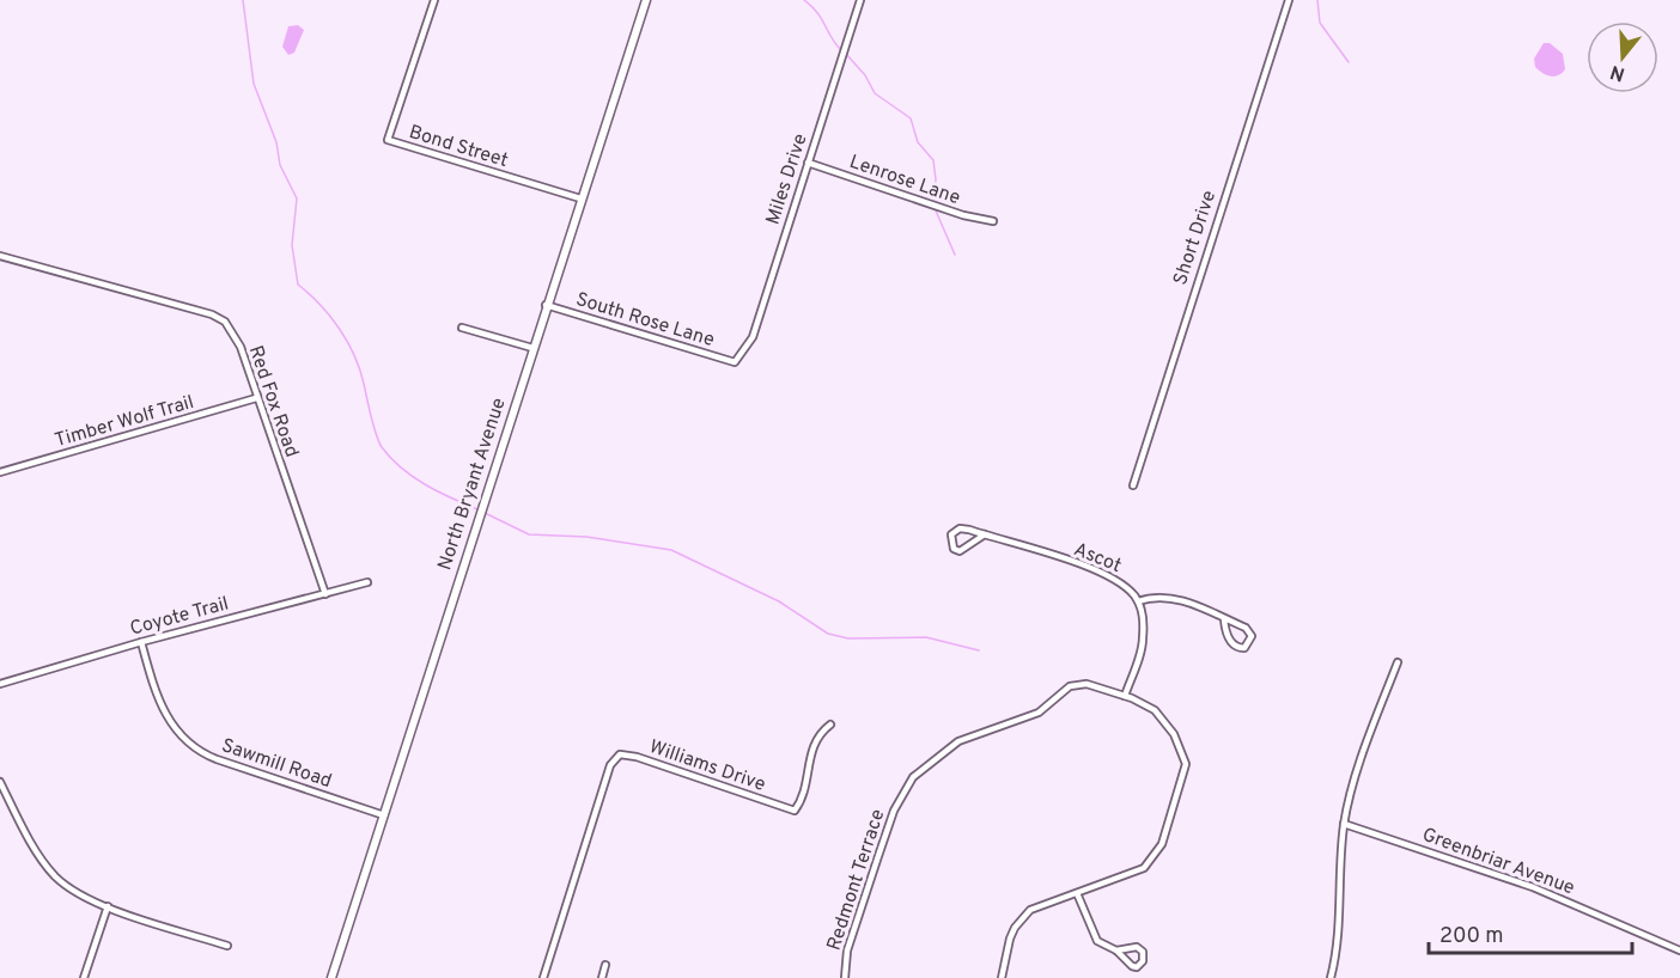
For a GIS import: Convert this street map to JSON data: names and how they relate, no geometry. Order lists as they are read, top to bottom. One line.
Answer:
{"streets":{"street":["Bond Street","Miles Drive","Lenrose Lane","Short Drive","South Rose Lane","Red Fox Road","Timber Wolf Trail","North Bryant Avenue","Ascot","Coyote Trail","Sawmill Road","Williams Drive","Greenbriar Avenue","Redmont Terrace"]},"crossings":[["Bond Street","North Bryant Avenue"],["Miles Drive","Lenrose Lane"],["Miles Drive","South Rose Lane"],["South Rose Lane","North Bryant Avenue"],["Red Fox Road","Timber Wolf Trail"],["Red Fox Road","Coyote Trail"],["North Bryant Avenue","Sawmill Road"],["Coyote Trail","Sawmill Road"]],"scale_bar":"200 m","north":"bottom"}
